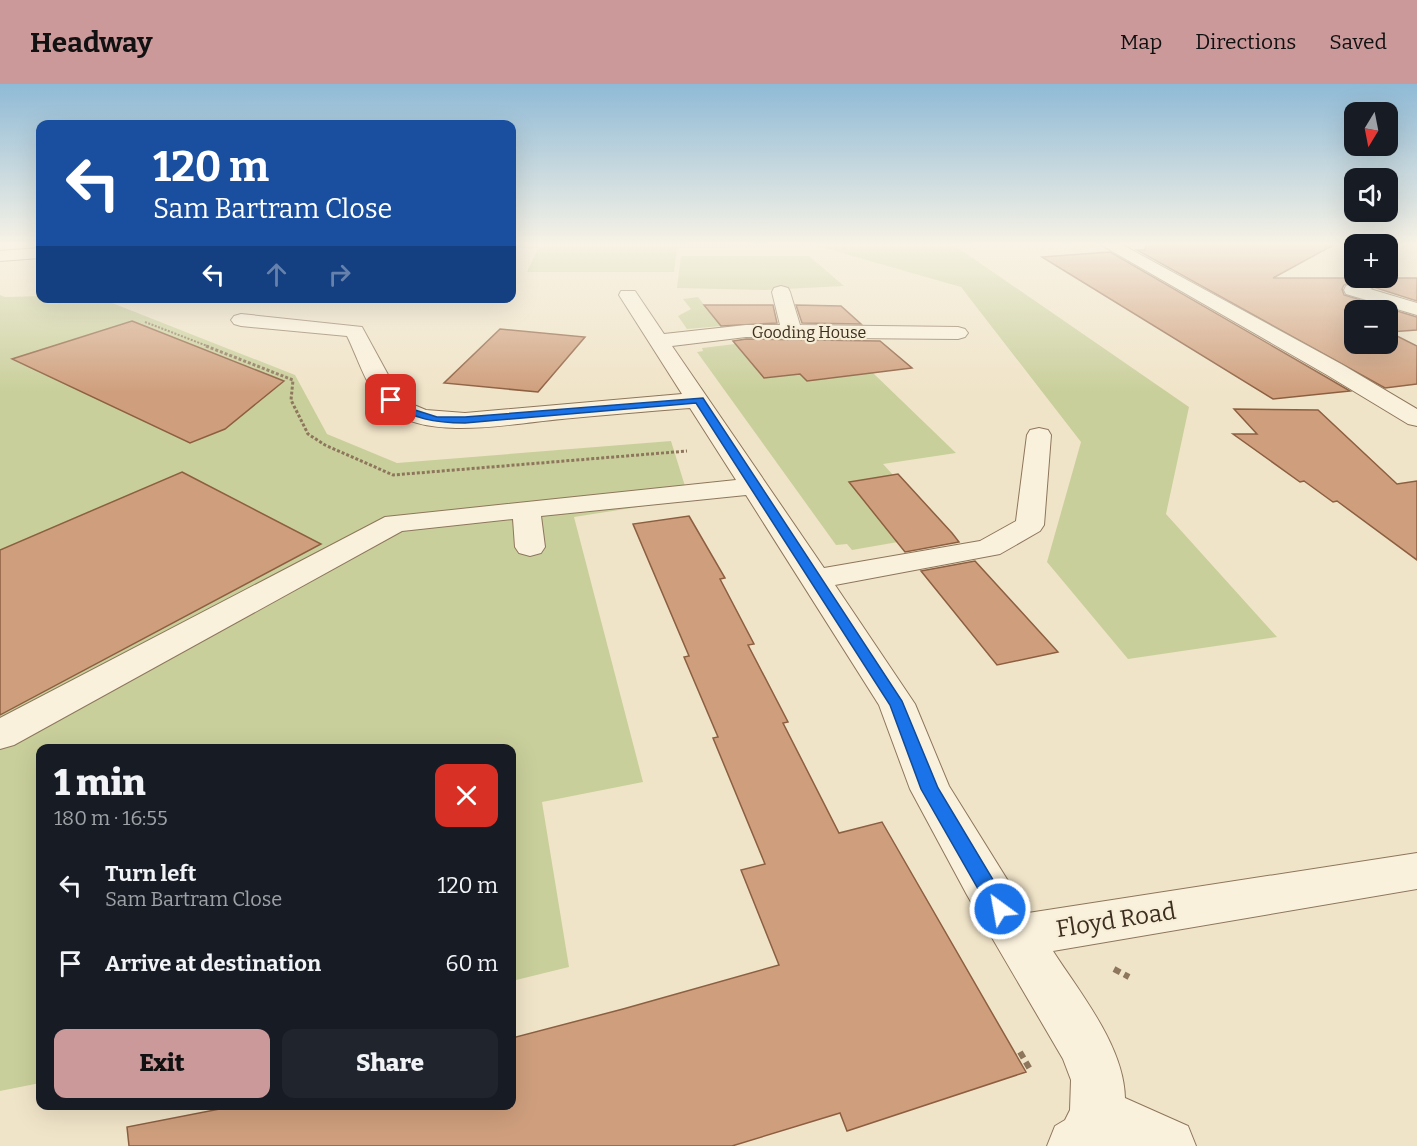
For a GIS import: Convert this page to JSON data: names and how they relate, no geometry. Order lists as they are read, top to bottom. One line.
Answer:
{"streets":{"street":["Gooding House","Floyd Road"]},"north":"bottom","page":{"header":"Headway","nav":["Map","Directions","Saved"],"map_buttons":["+","−"],"turn":["120 m","Sam Bartram Close"],"heading":["1 min","180 m · 16:55"],"list":[{"name":"Turn left","note":"Sam Bartram Close","value":"120 m"},{"name":"Arrive at destination","value":"60 m"}],"buttons":["Exit","Share"]}}
